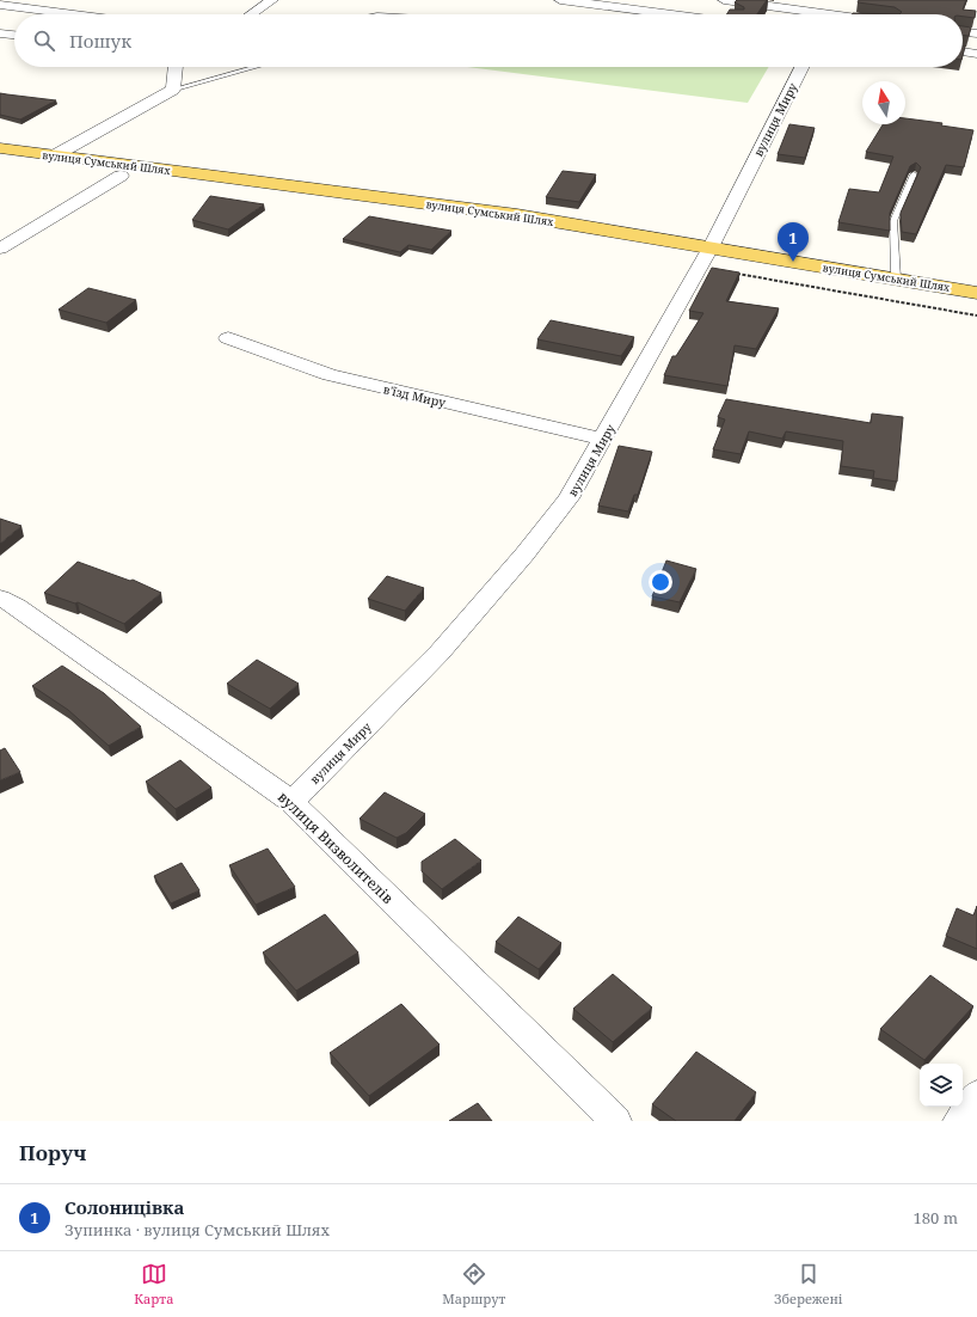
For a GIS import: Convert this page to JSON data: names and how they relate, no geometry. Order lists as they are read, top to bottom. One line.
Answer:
{"streets":{"main road":["вулиця Сумський Шлях"],"street":["вулиця Миру","в'їзд Миру","вулиця Визволителів"]},"crossings":[["вулиця Миру","вулиця Сумський Шлях"],["вулиця Миру","в'їзд Миру"],["вулиця Миру","вулиця Визволителів"]],"north":"top","page":{"search":"Пошук","pins":"1","heading":"Поруч","list":[{"mark":"1","name":"Солоницівка","note":"Зупинка · вулиця Сумський Шлях","value":"180 m"}],"nav":["Карта","Маршрут","Збережені"]}}
